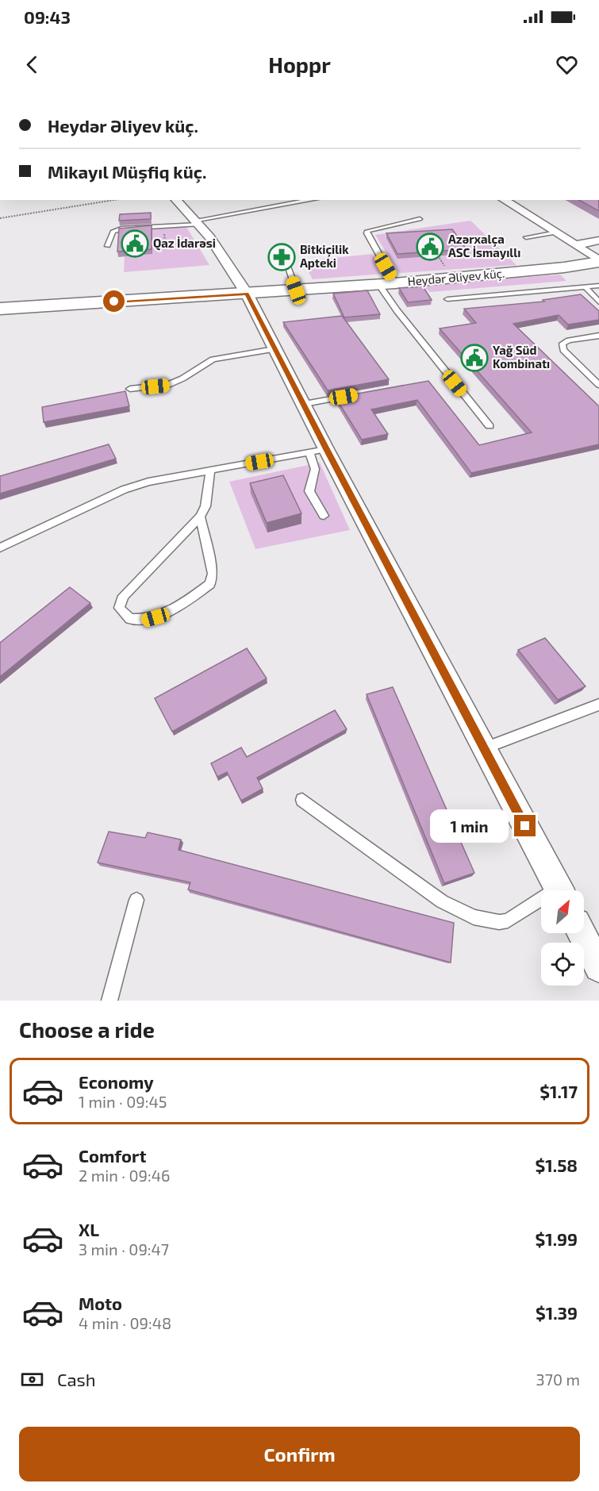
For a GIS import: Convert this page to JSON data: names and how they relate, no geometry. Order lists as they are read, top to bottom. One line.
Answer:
{"streets":{"main road":["Heydər Əliyev küç."]},"places":{"public building":["Qaz İdarəsi","Azərxalça ASC İsmayıllı","Yağ Süd Kombinatı"],"pharmacy":["Bitkiçilik Apteki"]},"north":"top right","page":{"status":"09:43","header":"Hoppr","banner":["Heydər Əliyev küç.","Mikayıl Müşfiq küç."],"bubble":"1 min","heading":"Choose a ride","list":[{"name":"Economy","note":"1 min · 09:45","value":"$1.17"},{"name":"Comfort","note":"2 min · 09:46","value":"$1.58"},{"name":"XL","note":"3 min · 09:47","value":"$1.99"},{"name":"Moto","note":"4 min · 09:48","value":"$1.39"}],"pay":["Cash","370 m"],"buttons":"Confirm"}}
